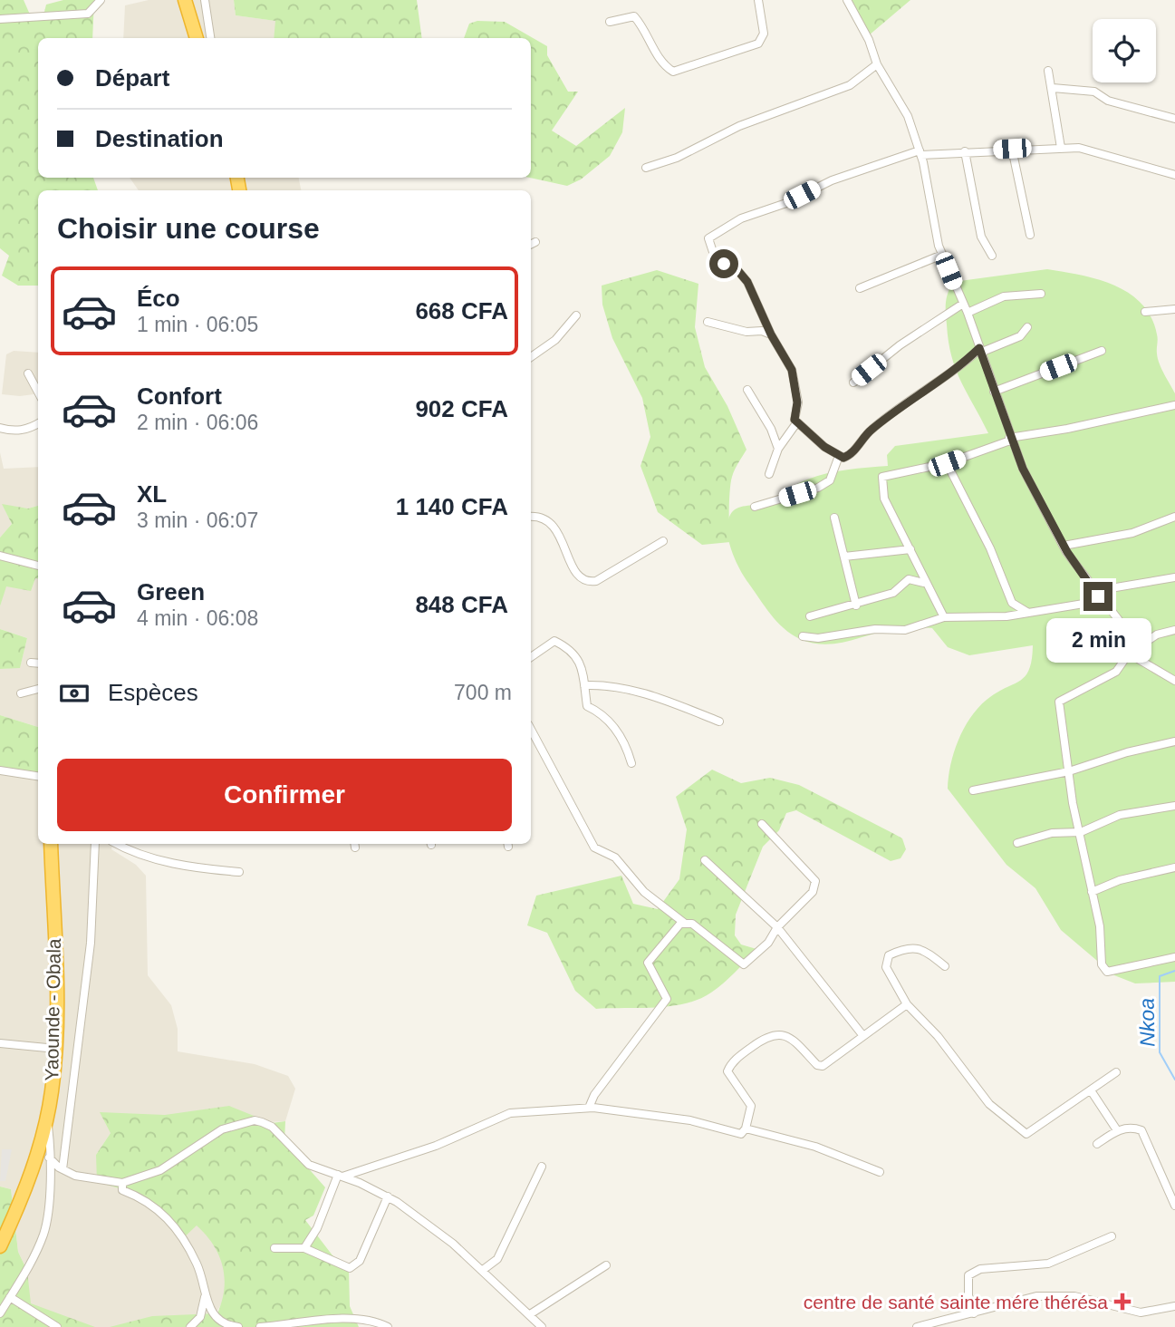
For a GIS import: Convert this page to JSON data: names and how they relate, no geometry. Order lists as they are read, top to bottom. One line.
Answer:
{"streets":{"highway":["Yaounde - Obala"]},"water":["Nkoa"],"places":{"health":["centre de santé sainte mére thérésa"]},"page":{"banner":["Départ","Destination"],"heading":"Choisir une course","list":[{"name":"Éco","note":"1 min · 06:05","value":"668 CFA"},{"name":"Confort","note":"2 min · 06:06","value":"902 CFA"},{"name":"XL","note":"3 min · 06:07","value":"1 140 CFA"},{"name":"Green","note":"4 min · 06:08","value":"848 CFA"}],"bubble":"2 min","pay":["Espèces","700 m"],"buttons":"Confirmer"}}
